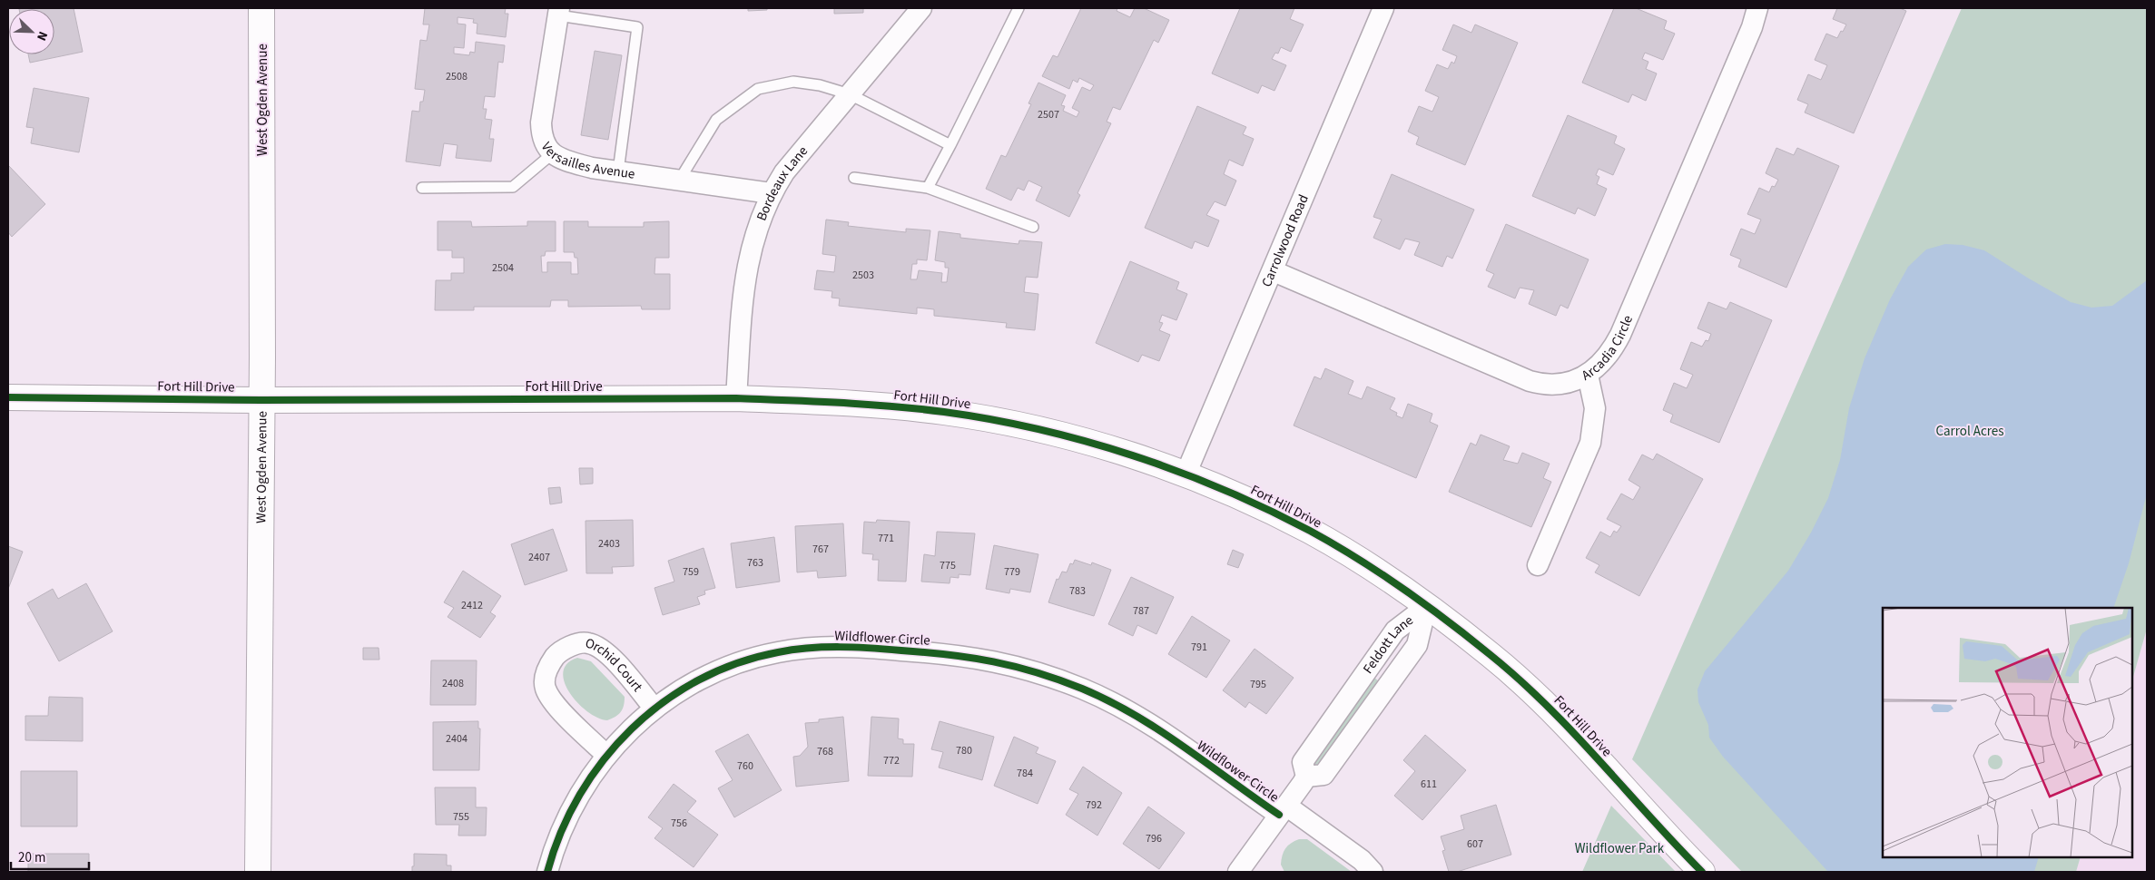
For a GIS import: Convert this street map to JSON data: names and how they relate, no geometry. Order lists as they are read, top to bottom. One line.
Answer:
{"streets":{"street":["West Ogden Avenue","Versailles Avenue","Bordeaux Lane","Carrolwood Road","Arcadia Circle","Fort Hill Drive","Wildflower Circle","Feldott Lane","Orchid Court"]},"crossings":[["West Ogden Avenue","Fort Hill Drive"],["Versailles Avenue","Bordeaux Lane"],["Bordeaux Lane","Fort Hill Drive"],["Carrolwood Road","Arcadia Circle"],["Carrolwood Road","Fort Hill Drive"],["Fort Hill Drive","Feldott Lane"],["Wildflower Circle","Feldott Lane"],["Wildflower Circle","Orchid Court"]],"parks":["Carrol Acres","Wildflower Park"],"house_numbers":["2508","2507","2504","2503","771","2403","767","2407","763","775","759","779","783","2412","787","791","2408","795","2404","780","768","772","760","784","611","792","755","756","796","607"],"scale_bar":"20 m","north":"bottom right"}
